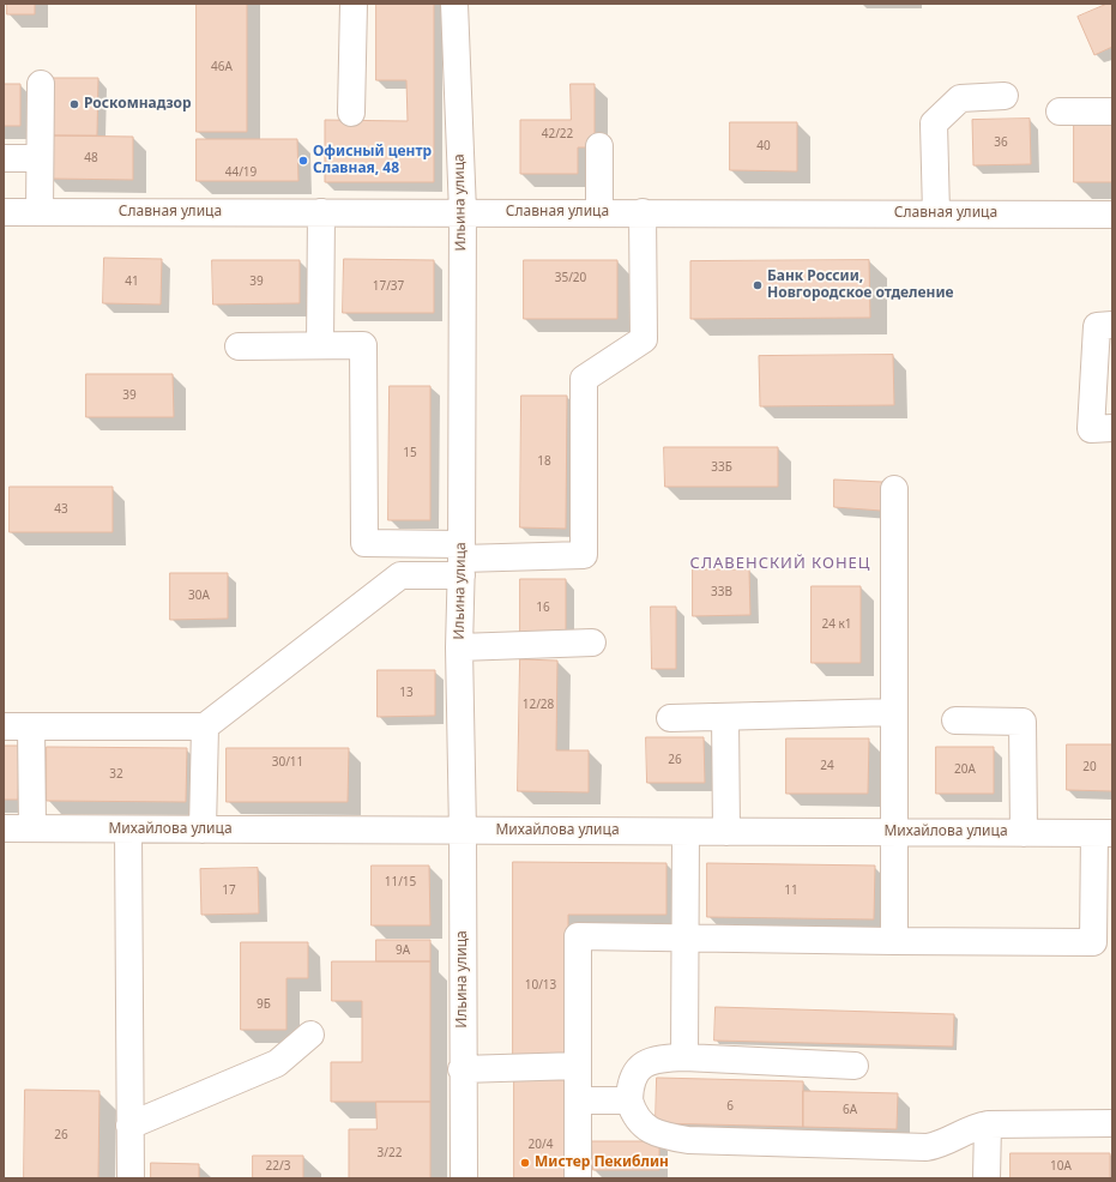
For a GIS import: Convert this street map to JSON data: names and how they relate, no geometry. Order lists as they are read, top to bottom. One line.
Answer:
{"streets":{"street":["Ильина улица","Славная улица","Михайлова улица"]},"crossings":[["Ильина улица","Славная улица"],["Ильина улица","Михайлова улица"]],"districts":["СЛАВЕНСКИЙ КОНЕЦ"],"places":["Роскомнадзор","Офисный центр Славная, 48","Банк России, Новгородское отделение","Мистер Пекиблин"],"house_numbers":["46А","42/22","36","40","48","44/19","35/20","41","39","17/37","39","15","18","33Б","43","33В","30А","16","24 к1","13","12/28","26","30/11","24","20","20А","32","11/15","17","11","9А","10/13","9Б","6","6А","26","20/4","3/22","22/3","10А"]}
